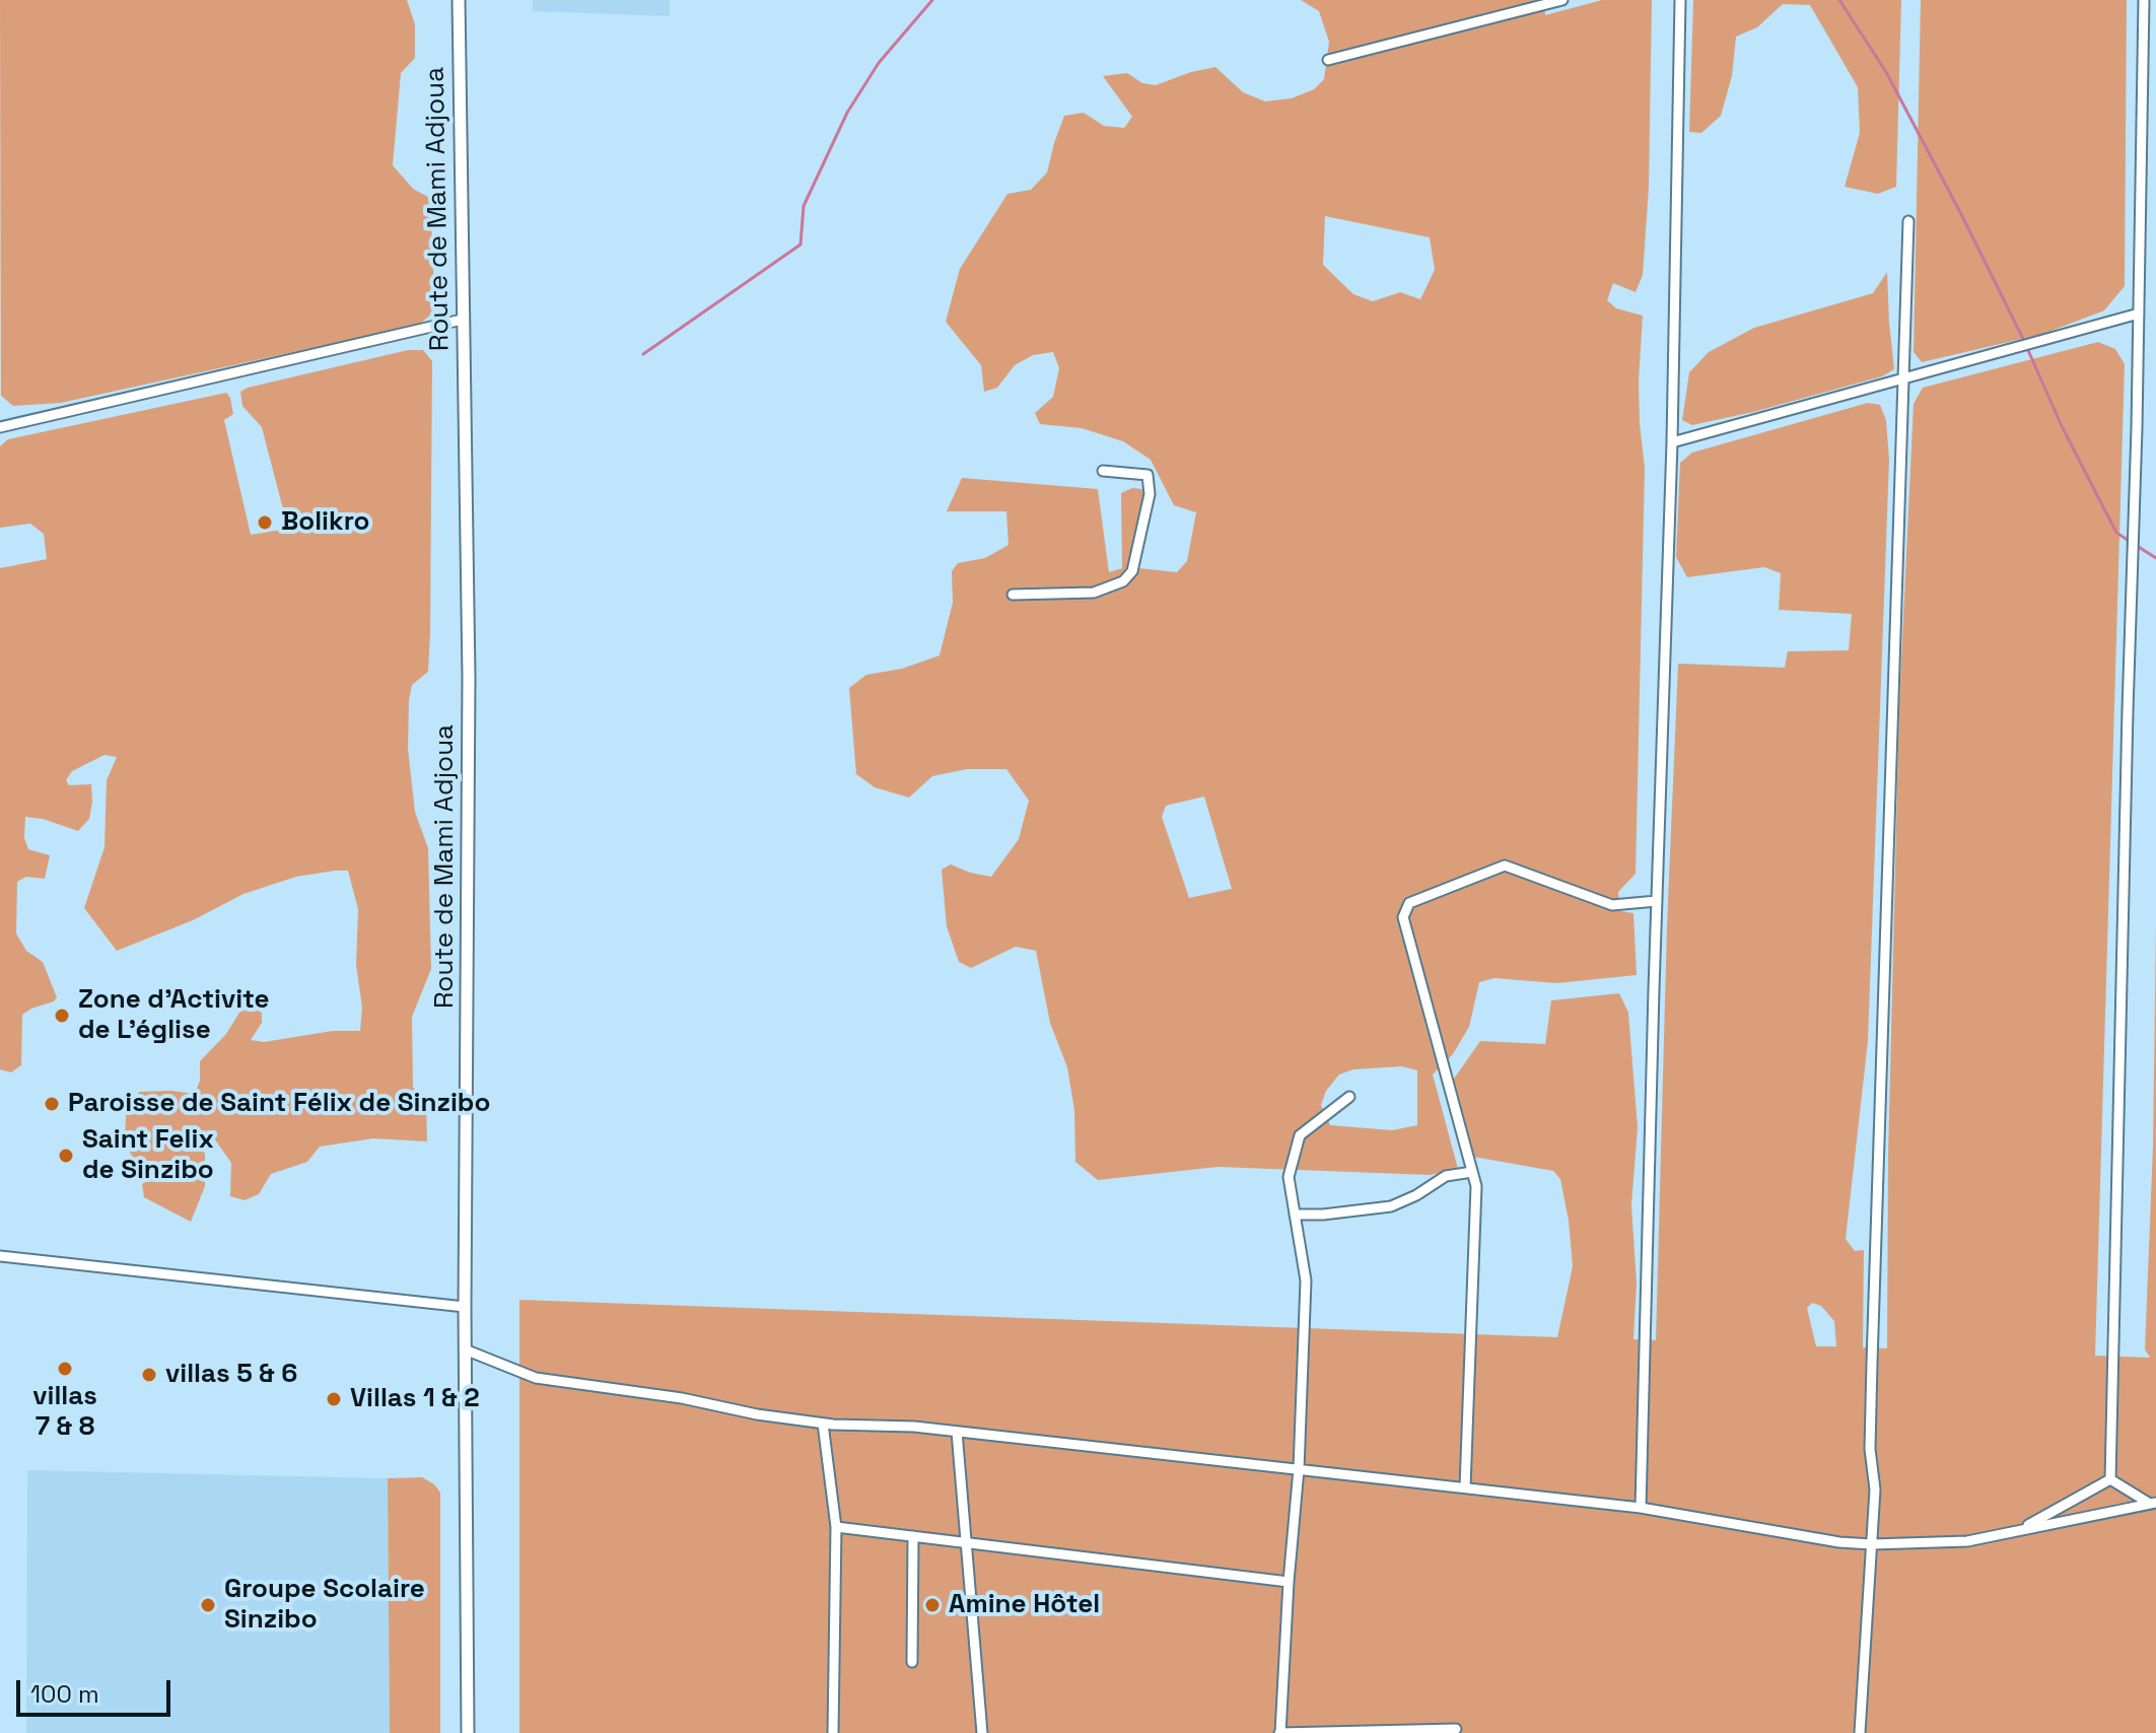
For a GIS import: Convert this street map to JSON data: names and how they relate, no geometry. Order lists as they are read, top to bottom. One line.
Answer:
{"streets":{"street":["Route de Mami Adjoua"]},"places":["Bolikro","Zone d'Activite de L'église","Paroisse de Saint Félix de Sinzibo","Saint Felix de Sinzibo","villas 7 & 8","villas 5 & 6","Villas 1 & 2","Groupe Scolaire Sinzibo","Amine Hôtel"],"scale_bar":"100 m"}
